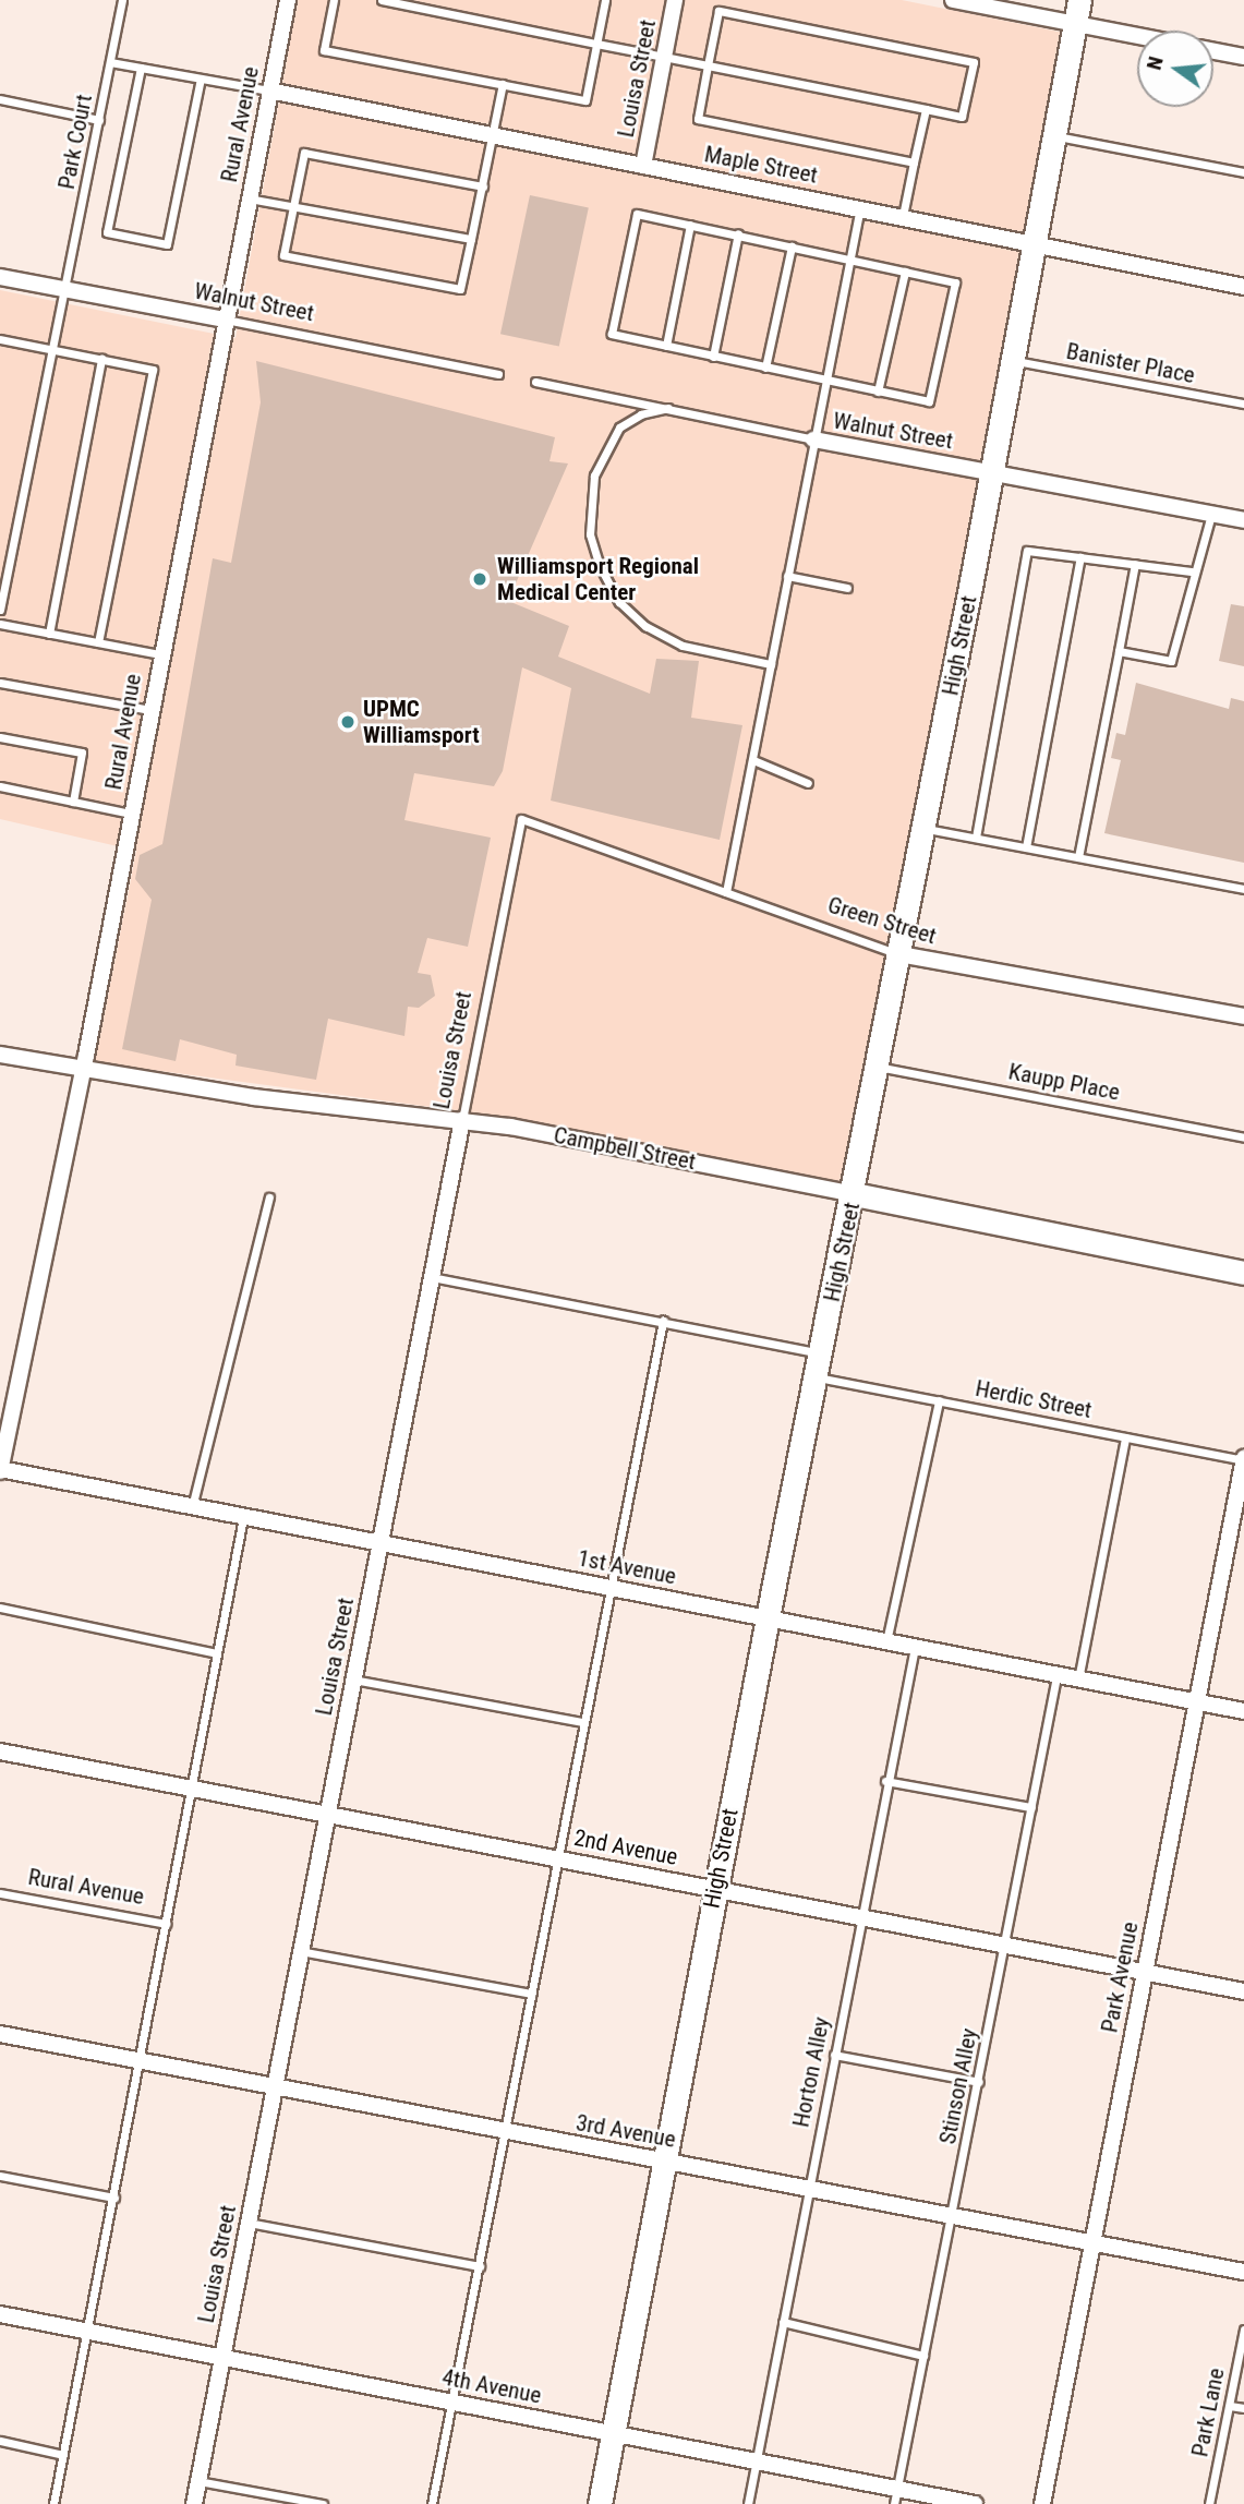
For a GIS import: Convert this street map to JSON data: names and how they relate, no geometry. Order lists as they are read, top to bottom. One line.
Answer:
{"streets":{"main road":["High Street","Campbell Street"],"street":["Louisa Street","Rural Avenue","Maple Street","Walnut Street","Green Street","1st Avenue","2nd Avenue","Park Avenue","3rd Avenue","4th Avenue"],"lane":["Park Court","Banister Place","Kaupp Place","Herdic Street","Horton Alley","Stinson Alley","Park Lane"]},"crossings":[["Louisa Street","Maple Street"],["Louisa Street","Green Street"],["Louisa Street","Campbell Street"],["Louisa Street","1st Avenue"],["Louisa Street","2nd Avenue"],["Louisa Street","3rd Avenue"],["Louisa Street","4th Avenue"],["Rural Avenue","Maple Street"],["Rural Avenue","Walnut Street"],["Rural Avenue","Campbell Street"],["Rural Avenue","1st Avenue"],["Park Court","Walnut Street"],["Maple Street","High Street"],["Walnut Street","High Street"],["Banister Place","High Street"],["High Street","Green Street"],["High Street","Kaupp Place"],["High Street","Campbell Street"],["High Street","Herdic Street"],["High Street","1st Avenue"],["High Street","2nd Avenue"],["High Street","3rd Avenue"],["High Street","4th Avenue"],["Herdic Street","Park Avenue"],["1st Avenue","Park Avenue"],["1st Avenue","Horton Alley"],["1st Avenue","Stinson Alley"],["2nd Avenue","Park Avenue"],["2nd Avenue","Horton Alley"],["2nd Avenue","Stinson Alley"],["Park Avenue","3rd Avenue"],["Horton Alley","3rd Avenue"],["Horton Alley","4th Avenue"],["Stinson Alley","3rd Avenue"],["Stinson Alley","4th Avenue"]],"places":["Williamsport Regional Medical Center","UPMC Williamsport"],"north":"left"}
